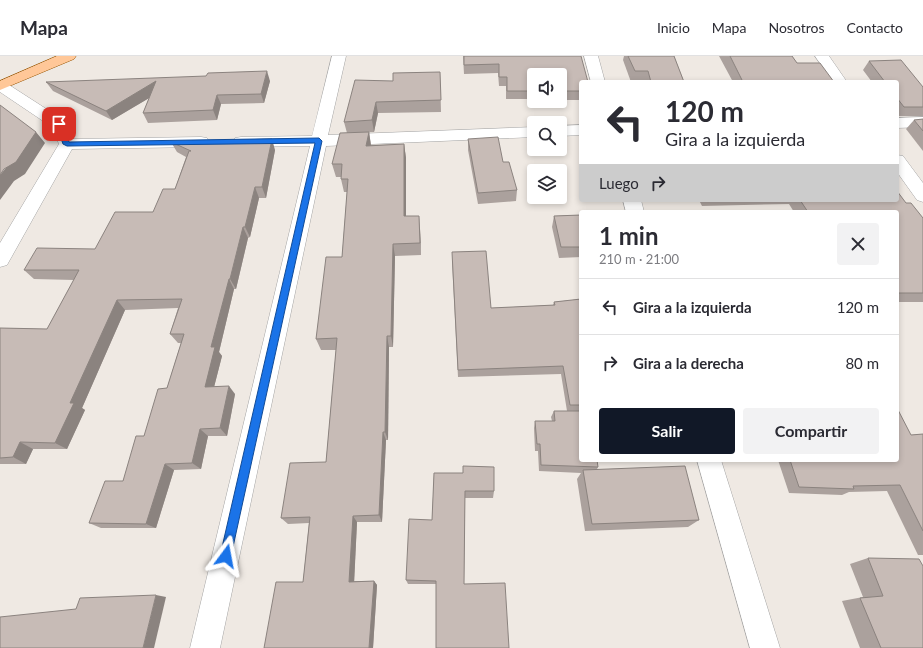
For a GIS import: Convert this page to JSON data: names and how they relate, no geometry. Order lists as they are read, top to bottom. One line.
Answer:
{"page":{"header":"Mapa","nav":["Inicio","Mapa","Nosotros","Contacto"],"turn":["120 m","Gira a la izquierda"],"then":"Luego","heading":["1 min","210 m · 21:00"],"list":[{"name":"Gira a la izquierda","value":"120 m"},{"name":"Gira a la derecha","value":"80 m"}],"buttons":["Salir","Compartir"]}}
